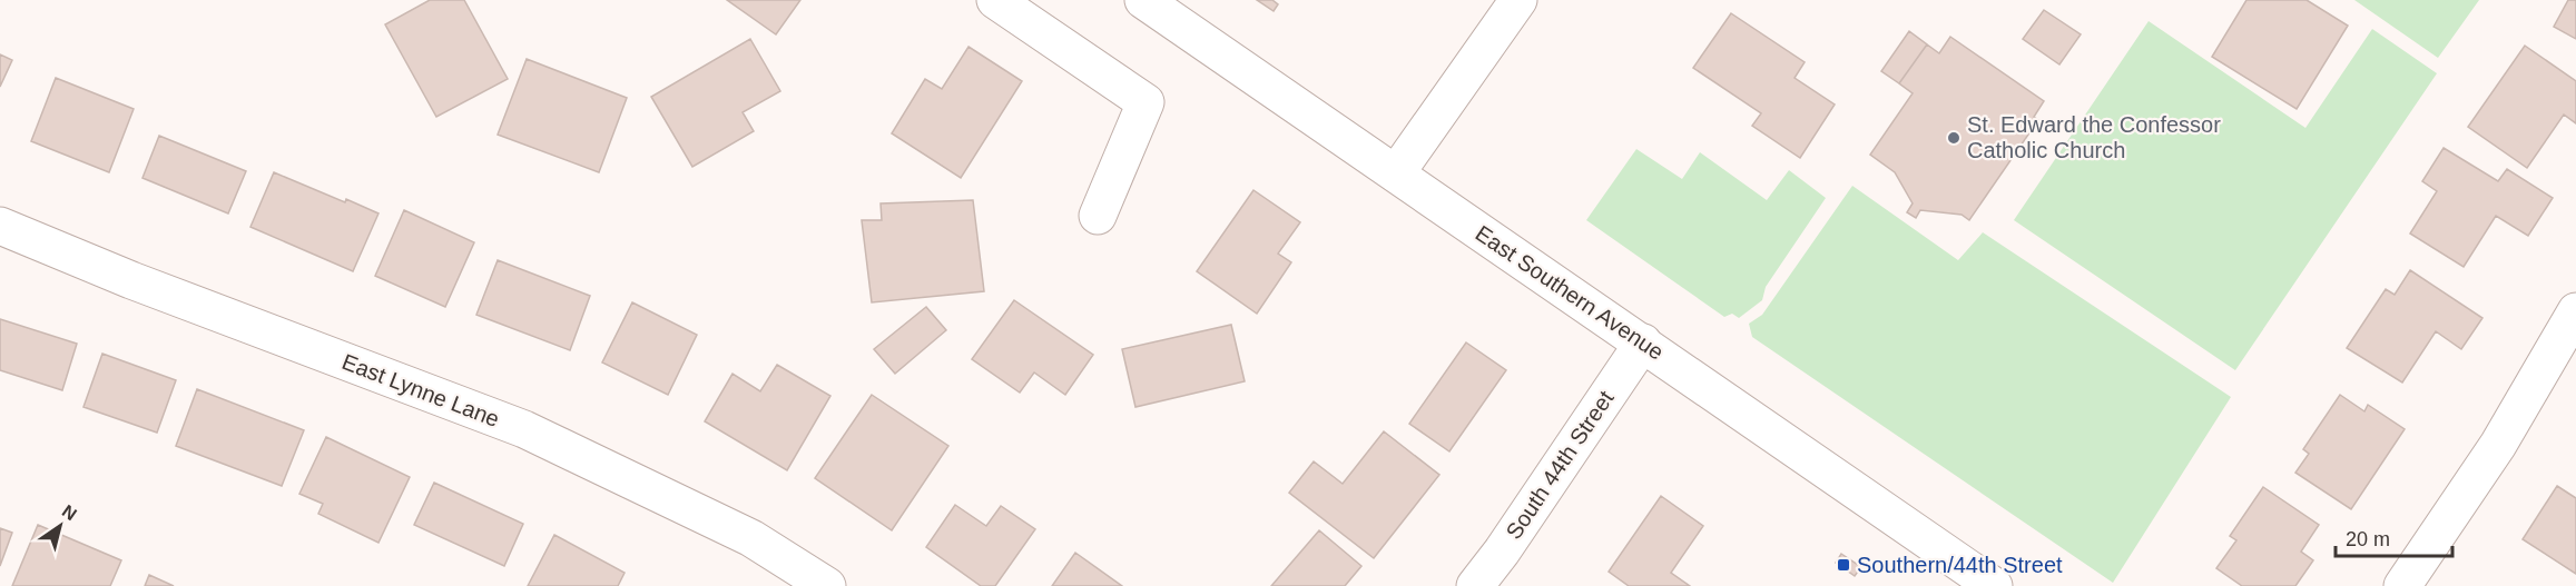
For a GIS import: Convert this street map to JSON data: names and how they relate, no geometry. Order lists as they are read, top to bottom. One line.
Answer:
{"streets":{"street":["East Southern Avenue","East Lynne Lane","South 44th Street"]},"crossings":[["East Southern Avenue","South 44th Street"]],"places":{"other":["St. Edward the Confessor Catholic Church"],"transit":["Southern/44th Street"]},"scale_bar":"20 m","north":"top right"}
